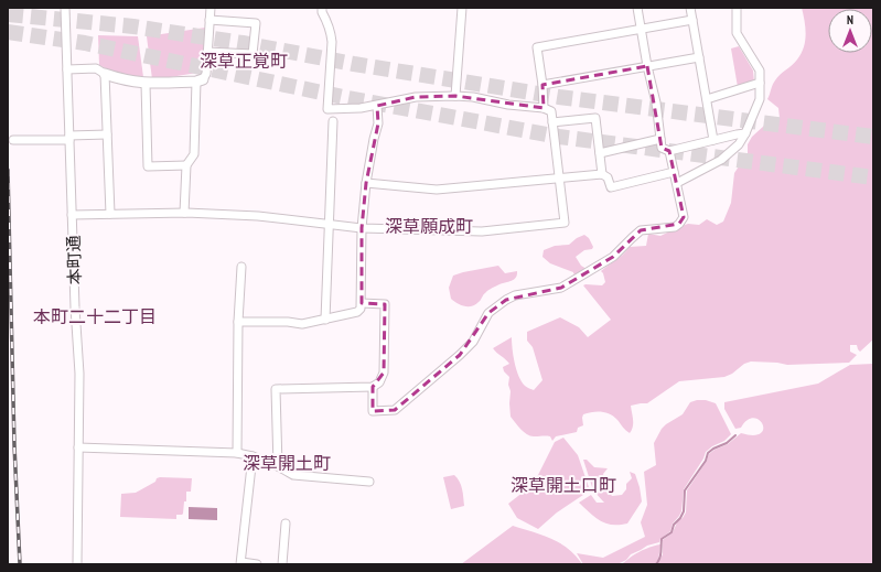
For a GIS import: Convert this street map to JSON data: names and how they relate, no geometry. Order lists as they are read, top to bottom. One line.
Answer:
{"streets":{"street":["本町通"]},"districts":["深草正覚町","深草願成町","本町二十二丁目","深草開土町","深草開土口町"],"north":"top"}
